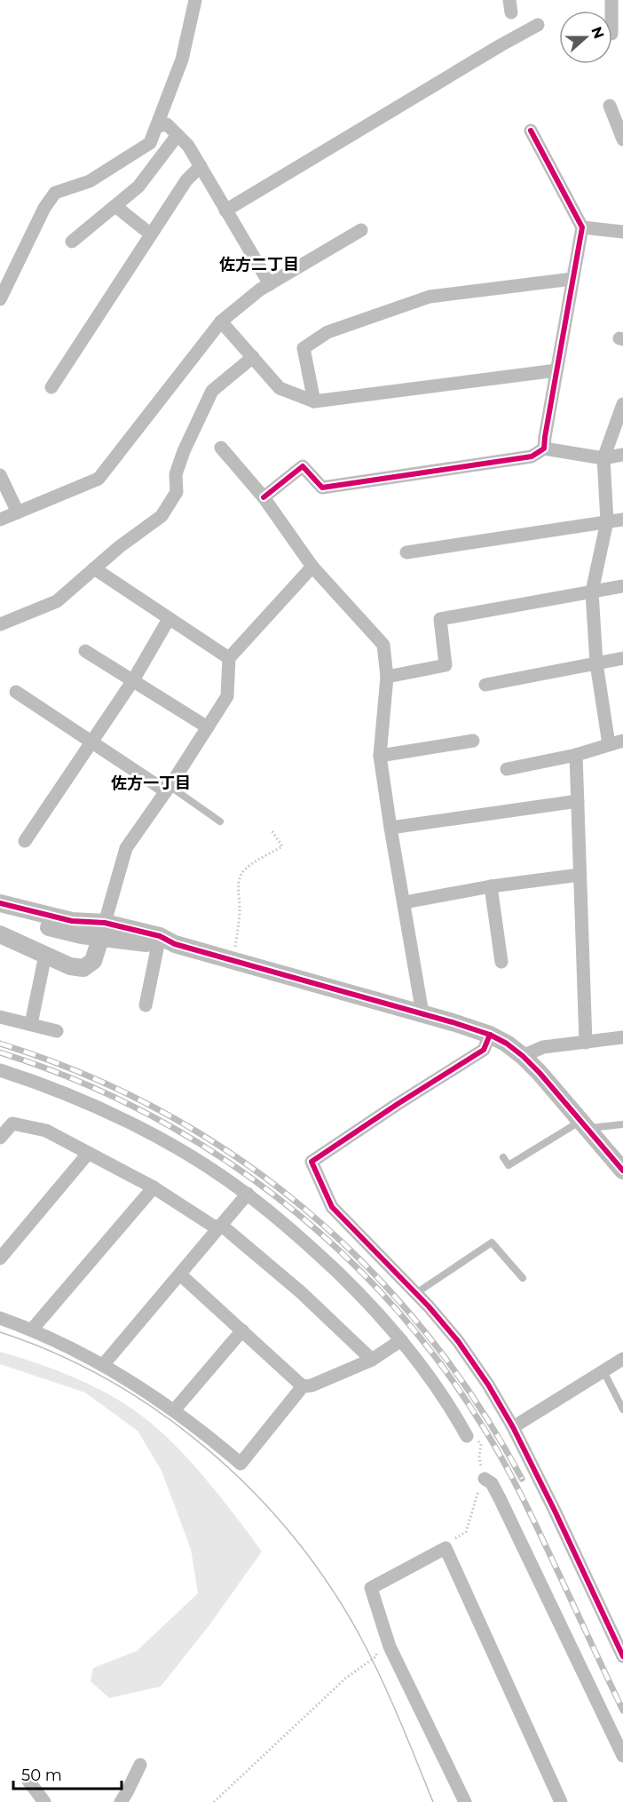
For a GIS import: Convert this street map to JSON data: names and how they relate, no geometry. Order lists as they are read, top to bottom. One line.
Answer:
{"districts":["佐方二丁目","佐方一丁目"],"scale_bar":"50 m","north":"right"}
